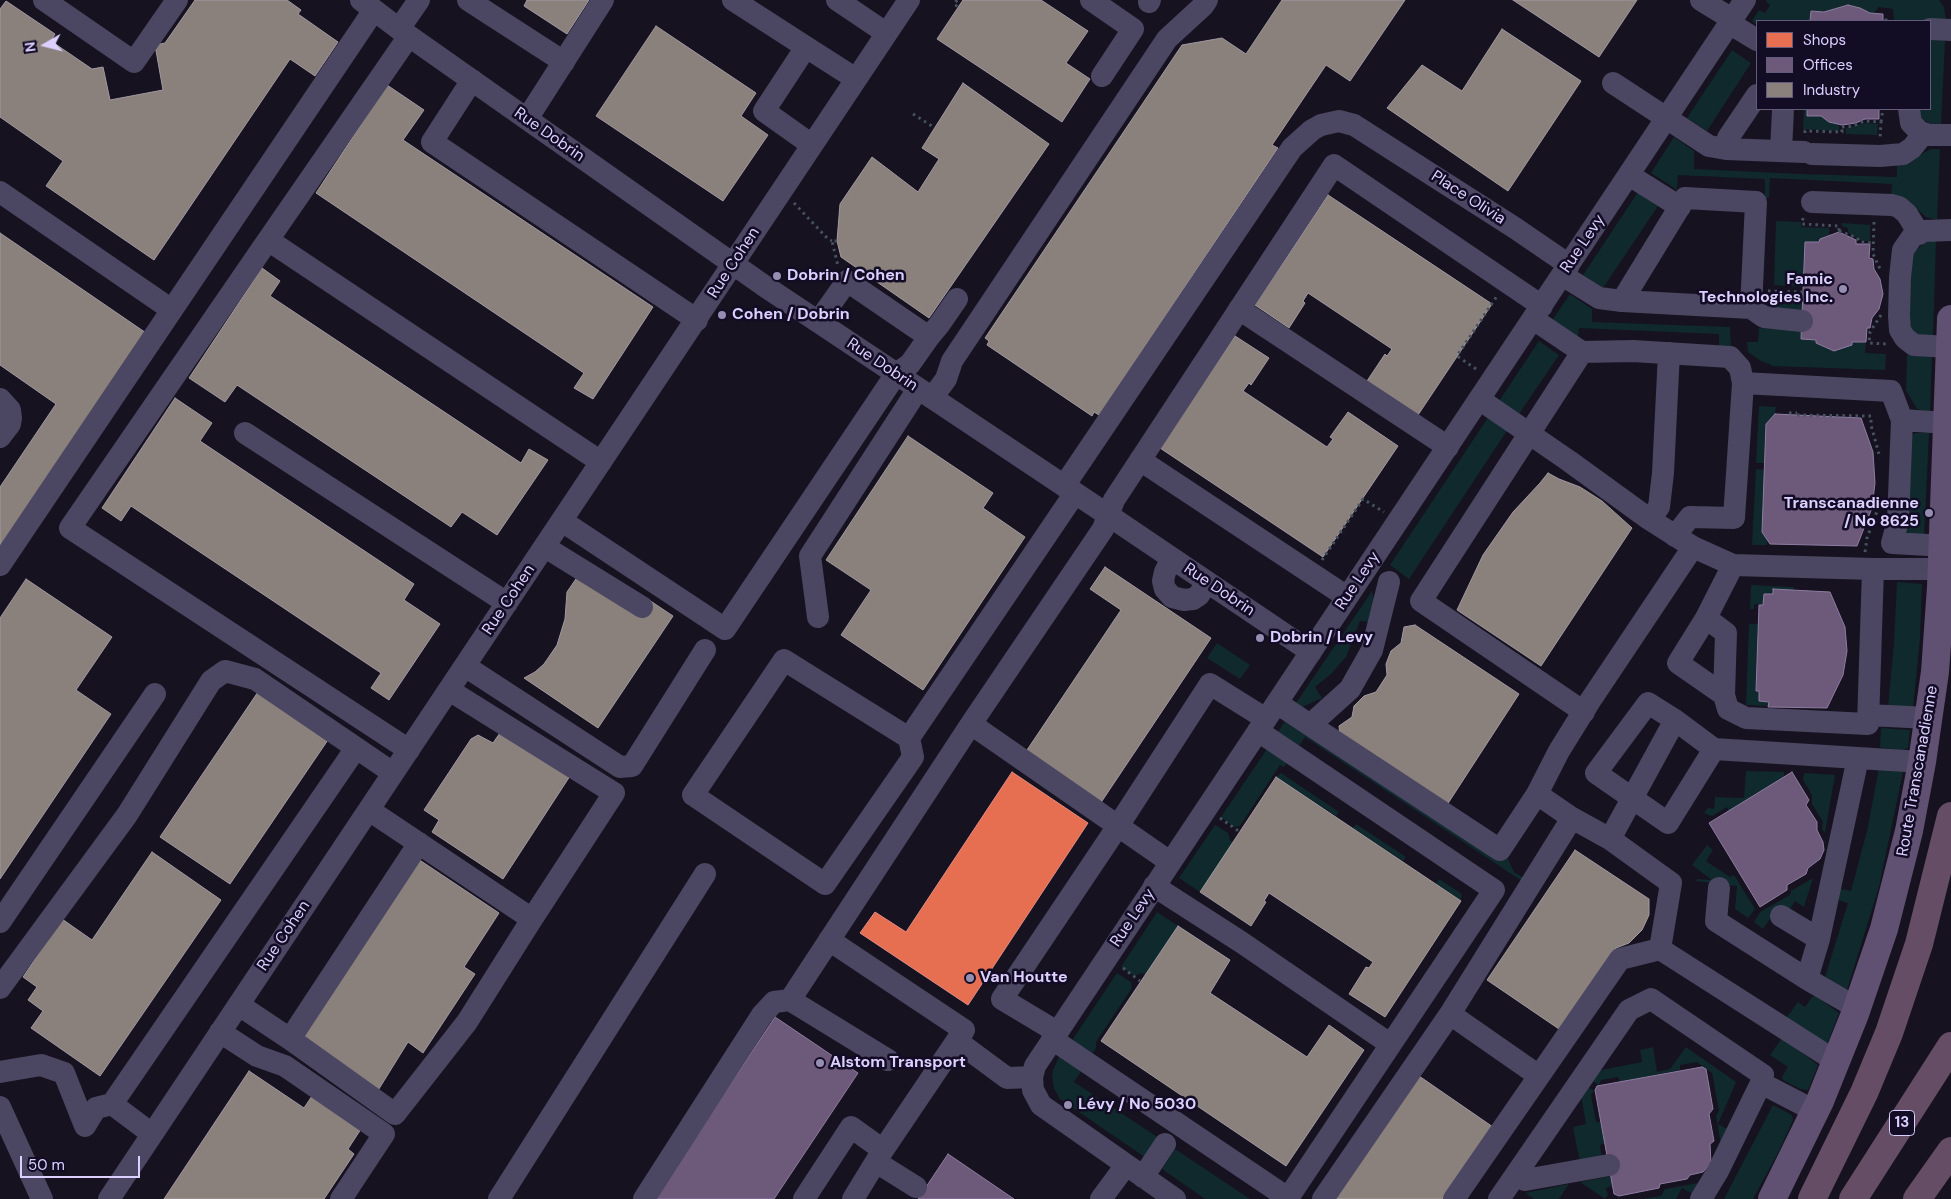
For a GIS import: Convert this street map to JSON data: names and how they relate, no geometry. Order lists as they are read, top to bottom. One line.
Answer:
{"streets":{"highway":["13"],"main road":["Route Transcanadienne"],"street":["Rue Dobrin","Place Olivia","Rue Levy","Rue Cohen"]},"crossings":[["Rue Dobrin","Place Olivia"],["Rue Dobrin","Rue Levy"],["Rue Dobrin","Rue Cohen"],["Place Olivia","Rue Levy"]],"places":["Dobrin / Cohen","Famic Technologies Inc.","Cohen / Dobrin","Transcanadienne / No 8625","Dobrin / Levy","Van Houtte","Alstom Transport","Lévy / No 5030"],"legend":["Shops","Offices","Industry"],"scale_bar":"50 m","north":"left"}
